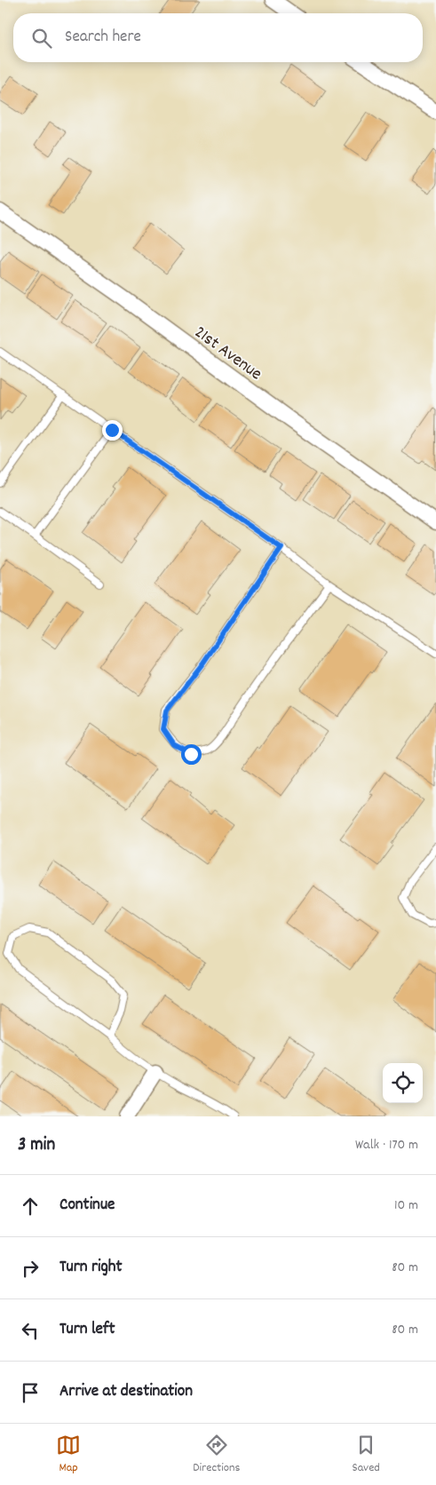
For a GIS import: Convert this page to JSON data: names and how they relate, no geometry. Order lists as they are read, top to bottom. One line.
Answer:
{"streets":{"street":["21st Avenue"]},"page":{"search":"Search here","heading":["3 min","Walk · 170 m"],"list":[["Continue","10 m"],["Turn right","80 m"],["Turn left","80 m"],"Arrive at destination"],"nav":["Map","Directions","Saved"]}}
